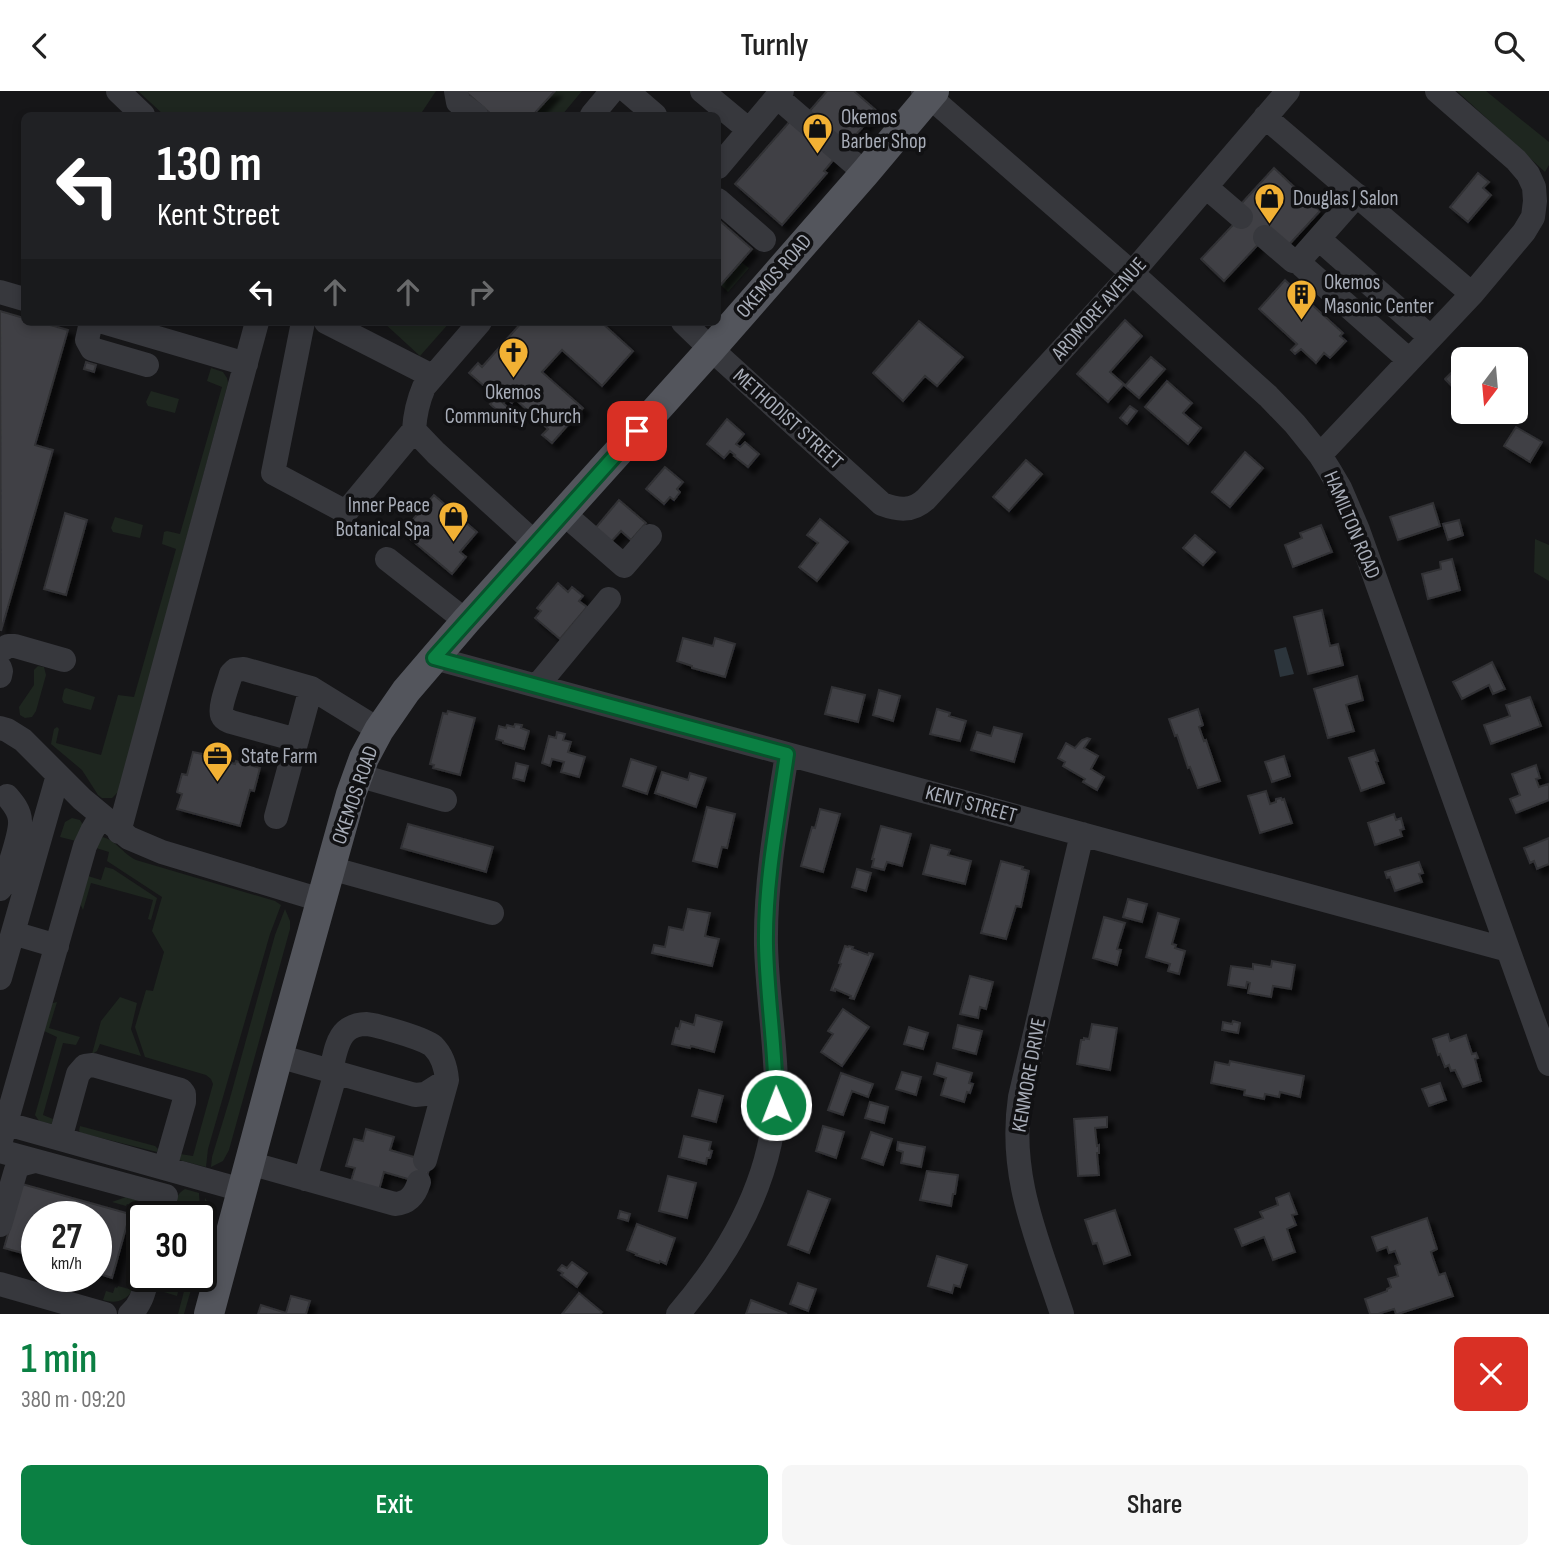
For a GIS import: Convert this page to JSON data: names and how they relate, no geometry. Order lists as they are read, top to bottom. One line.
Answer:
{"streets":{"main road":["OKEMOS ROAD"],"street":["ARDMORE AVENUE","METHODIST STREET","HAMILTON ROAD","KENT STREET","KENMORE DRIVE"]},"crossings":[["OKEMOS ROAD","METHODIST STREET"],["OKEMOS ROAD","HAMILTON ROAD"],["OKEMOS ROAD","KENT STREET"],["ARDMORE AVENUE","METHODIST STREET"],["ARDMORE AVENUE","HAMILTON ROAD"],["HAMILTON ROAD","KENT STREET"],["KENT STREET","KENMORE DRIVE"]],"places":{"shop":["Okemos Barber Shop","Douglas J Salon","Inner Peace Botanical Spa"],"building":["Okemos Masonic Center"],"church":["Okemos Community Church"],"office":["State Farm"]},"north":"bottom","page":{"header":"Turnly","turn":["130 m","Kent Street"],"speed":"27 km/h","limit":"30","heading":["1 min","380 m · 09:20"],"buttons":["Exit","Share"]}}
